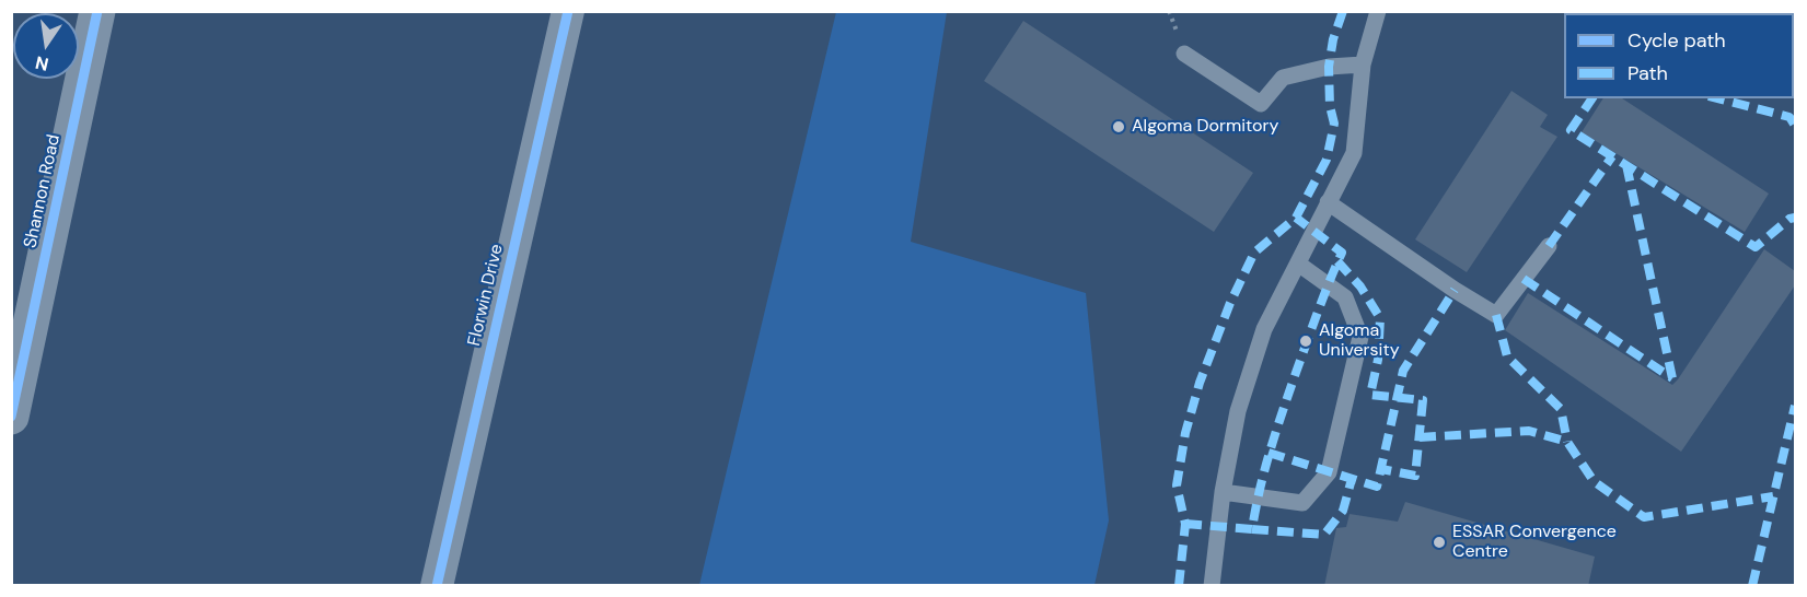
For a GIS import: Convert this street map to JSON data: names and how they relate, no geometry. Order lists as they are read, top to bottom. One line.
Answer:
{"streets":{"street":["Shannon Road","Florwin Drive"]},"places":["Algoma Dormitory","Algoma University","ESSAR Convergence Centre"],"legend":["Cycle path","Path"],"north":"bottom"}
